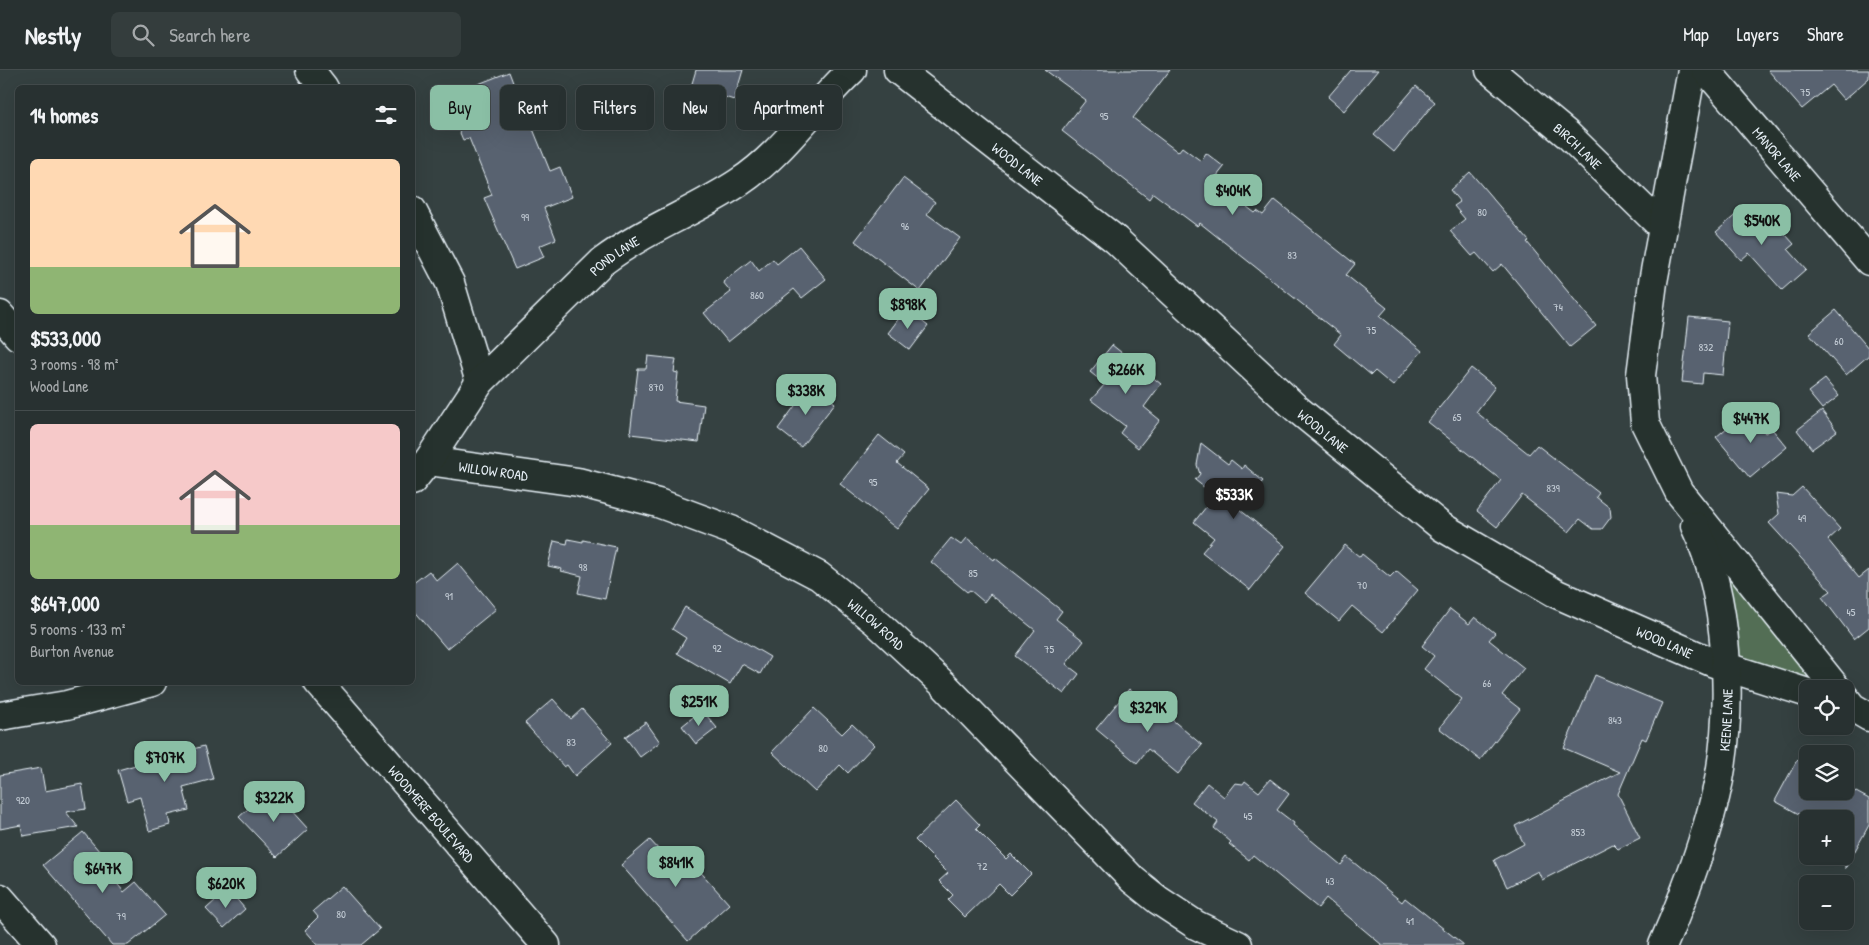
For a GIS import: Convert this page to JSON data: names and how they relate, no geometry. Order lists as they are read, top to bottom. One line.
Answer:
{"streets":{"street":["BIRCH LANE","MANOR LANE","WOOD LANE","POND LANE","WILLOW ROAD","KEENE LANE","WOODMERE BOULEVARD"]},"crossings":[["WOOD LANE","KEENE LANE"],["POND LANE","WILLOW ROAD"]],"house_numbers":["75","95","80","99","96","83","860","74","75","60","832","870","65","95","839","49","98","85","70","91","45","92","75","66","843","83","80","920","45","853","72","43","80","79","41"],"page":{"header":"Nestly","search":"Search here","nav":["Map","Layers","Share"],"chip":["Buy","Rent","Filters","New","Apartment"],"heading":"14 homes","list":[{"name":"$533,000","note":"3 rooms · 98 m² · Wood Lane"},{"name":"$647,000","note":"5 rooms · 133 m² · Burton Avenue"}],"price":["$404K","$540K","$898K","$266K","$338K","$447K","$533K","$251K","$329K","$707K","$322K","$841K","$647K","$620K"],"map_buttons":["+","−"]}}
